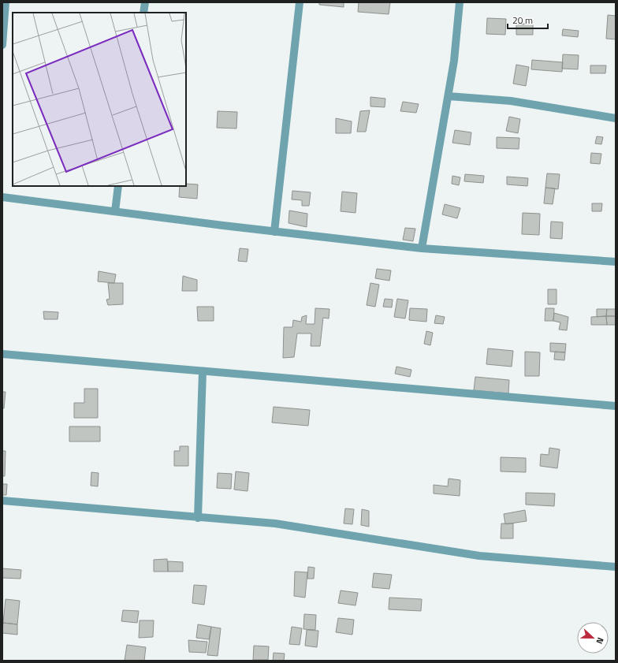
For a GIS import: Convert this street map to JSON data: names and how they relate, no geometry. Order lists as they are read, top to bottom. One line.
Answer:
{"scale_bar":"20 m","north":"right"}
